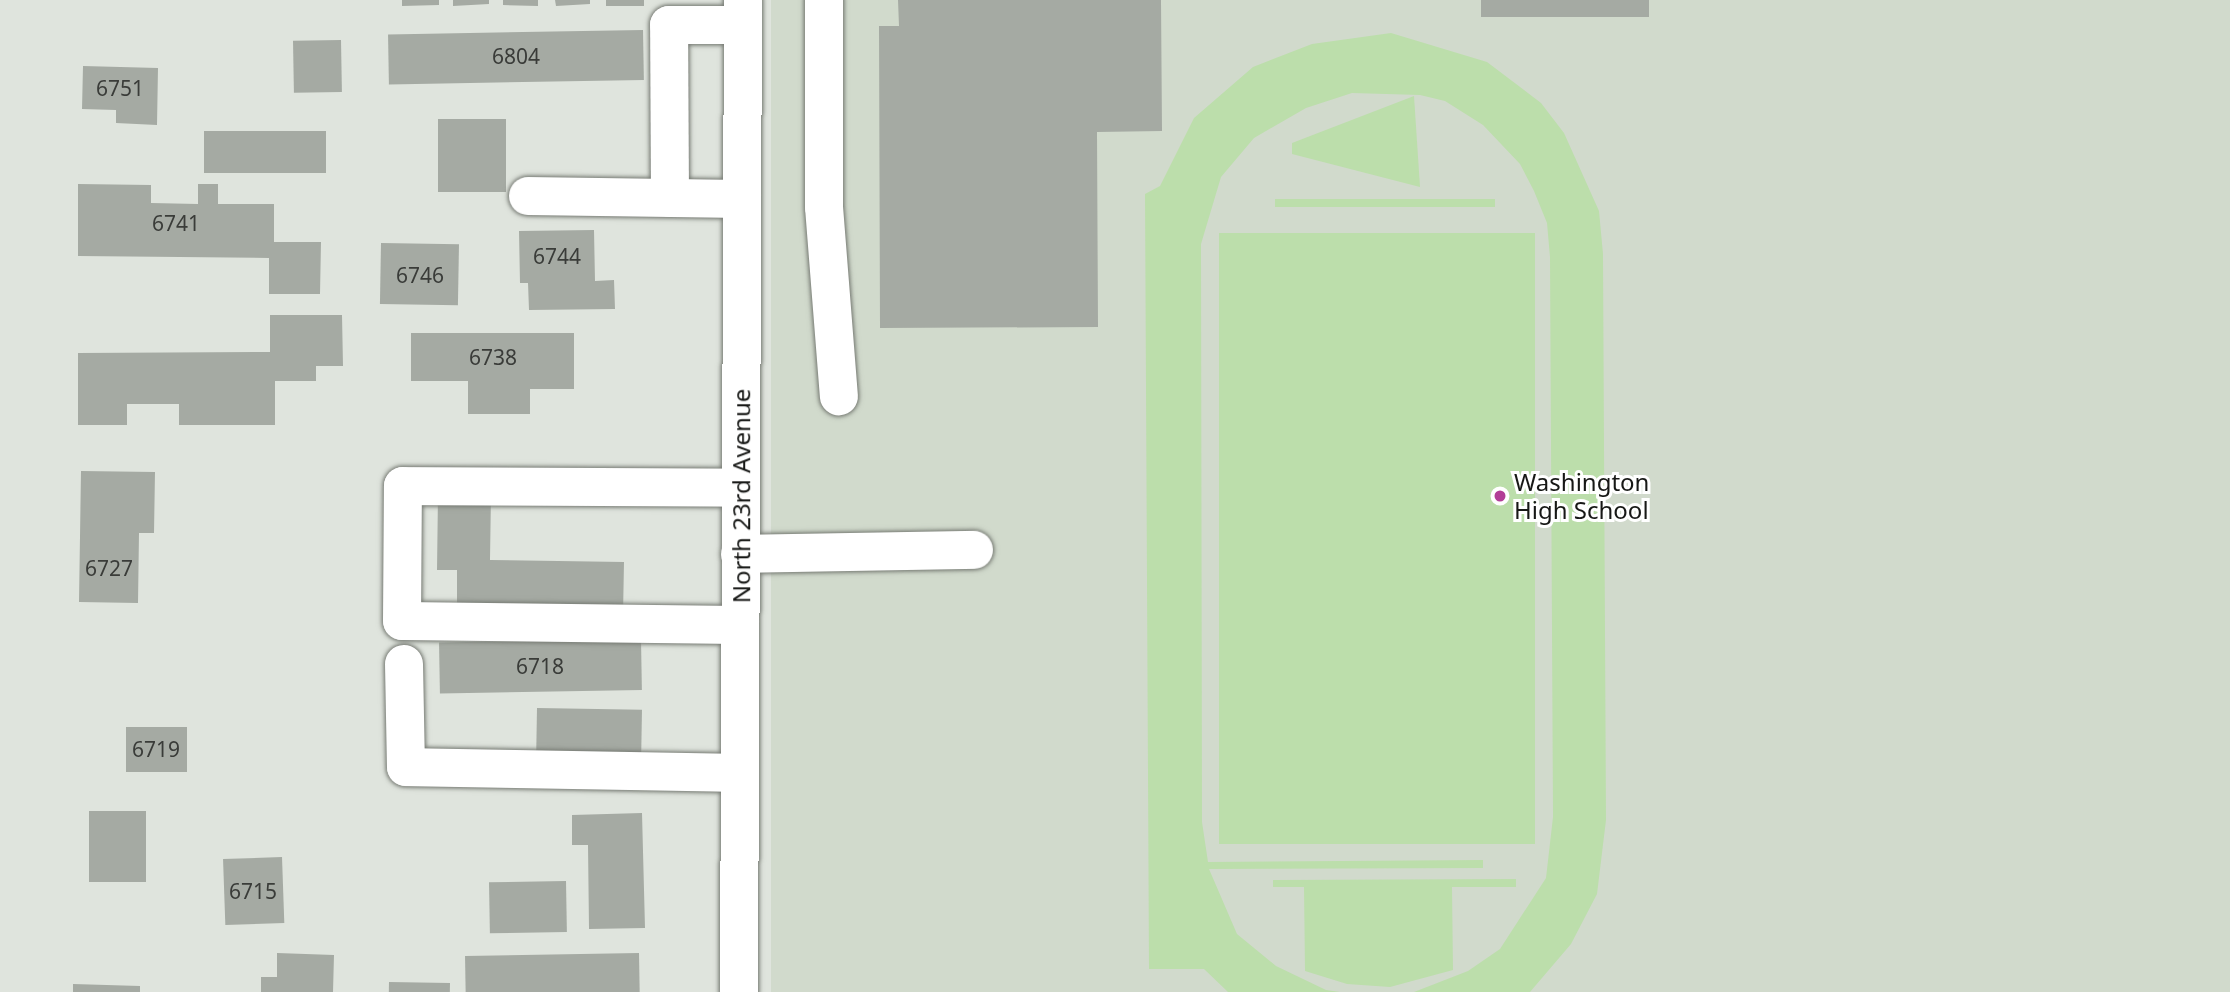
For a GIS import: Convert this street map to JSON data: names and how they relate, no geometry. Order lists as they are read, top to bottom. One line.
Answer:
{"streets":{"street":["North 23rd Avenue"]},"places":["Washington High School"],"house_numbers":["6804","6751","6741","6744","6746","6738","6727","6718","6719","6715"]}
